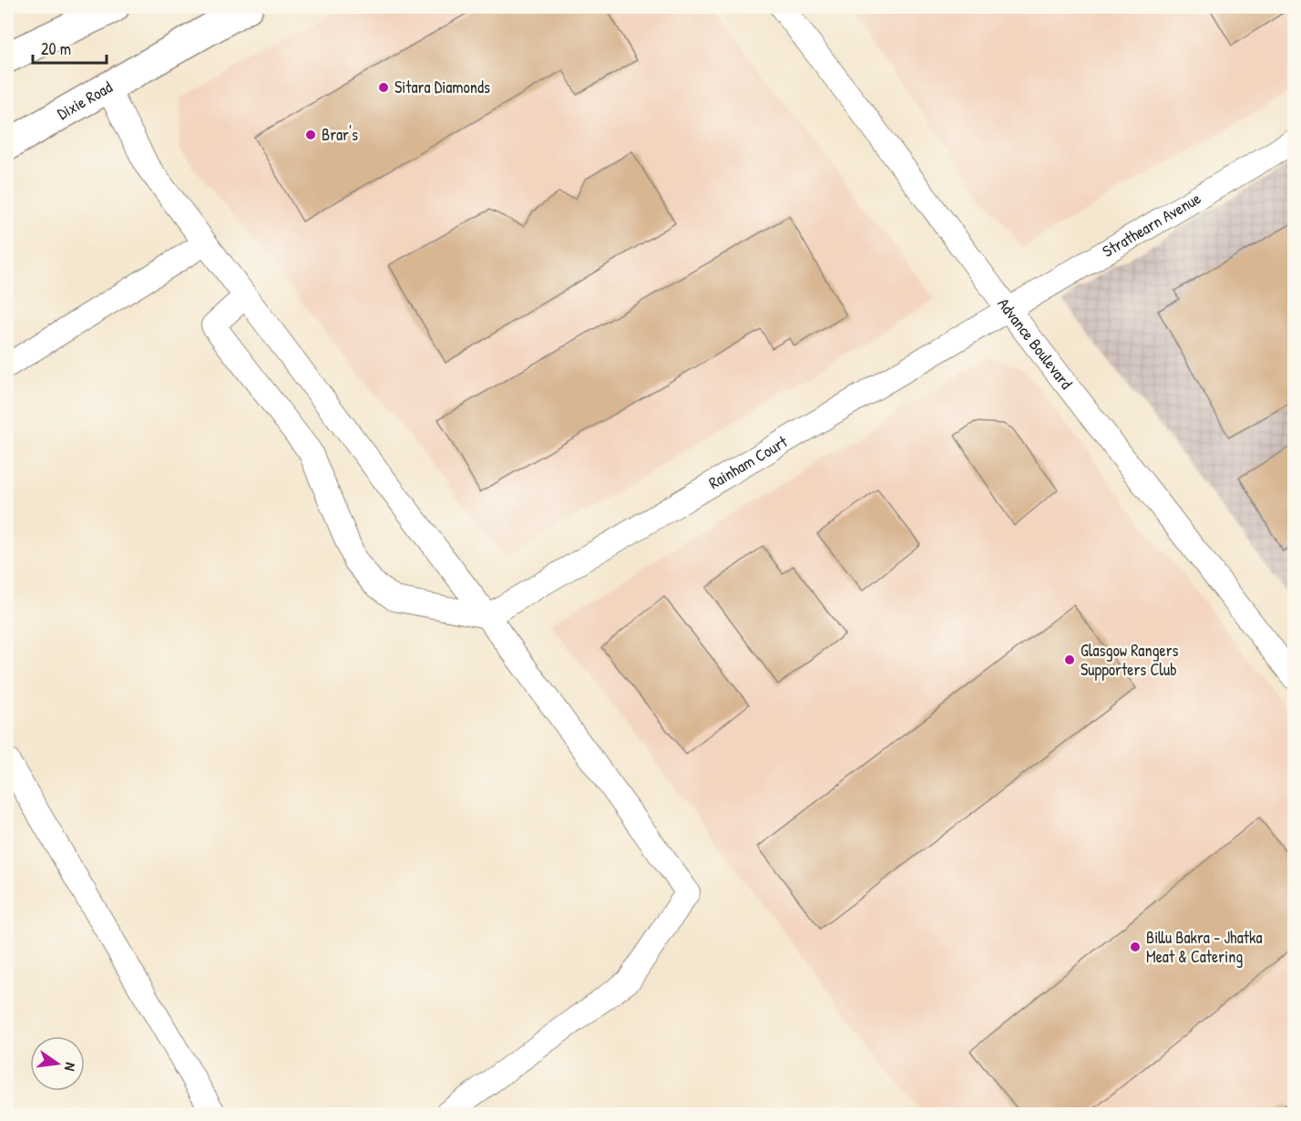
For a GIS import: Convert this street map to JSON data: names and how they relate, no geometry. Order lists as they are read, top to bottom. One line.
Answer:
{"streets":{"main road":["Dixie Road"],"street":["Strathearn Avenue","Advance Boulevard","Rainham Court"]},"crossings":[["Strathearn Avenue","Advance Boulevard"],["Strathearn Avenue","Rainham Court"],["Advance Boulevard","Rainham Court"]],"places":["Sitara Diamonds","Brar's","Glasgow Rangers Supporters Club","Billu Bakra - Jhatka Meat & Catering"],"scale_bar":"20 m","north":"right"}
